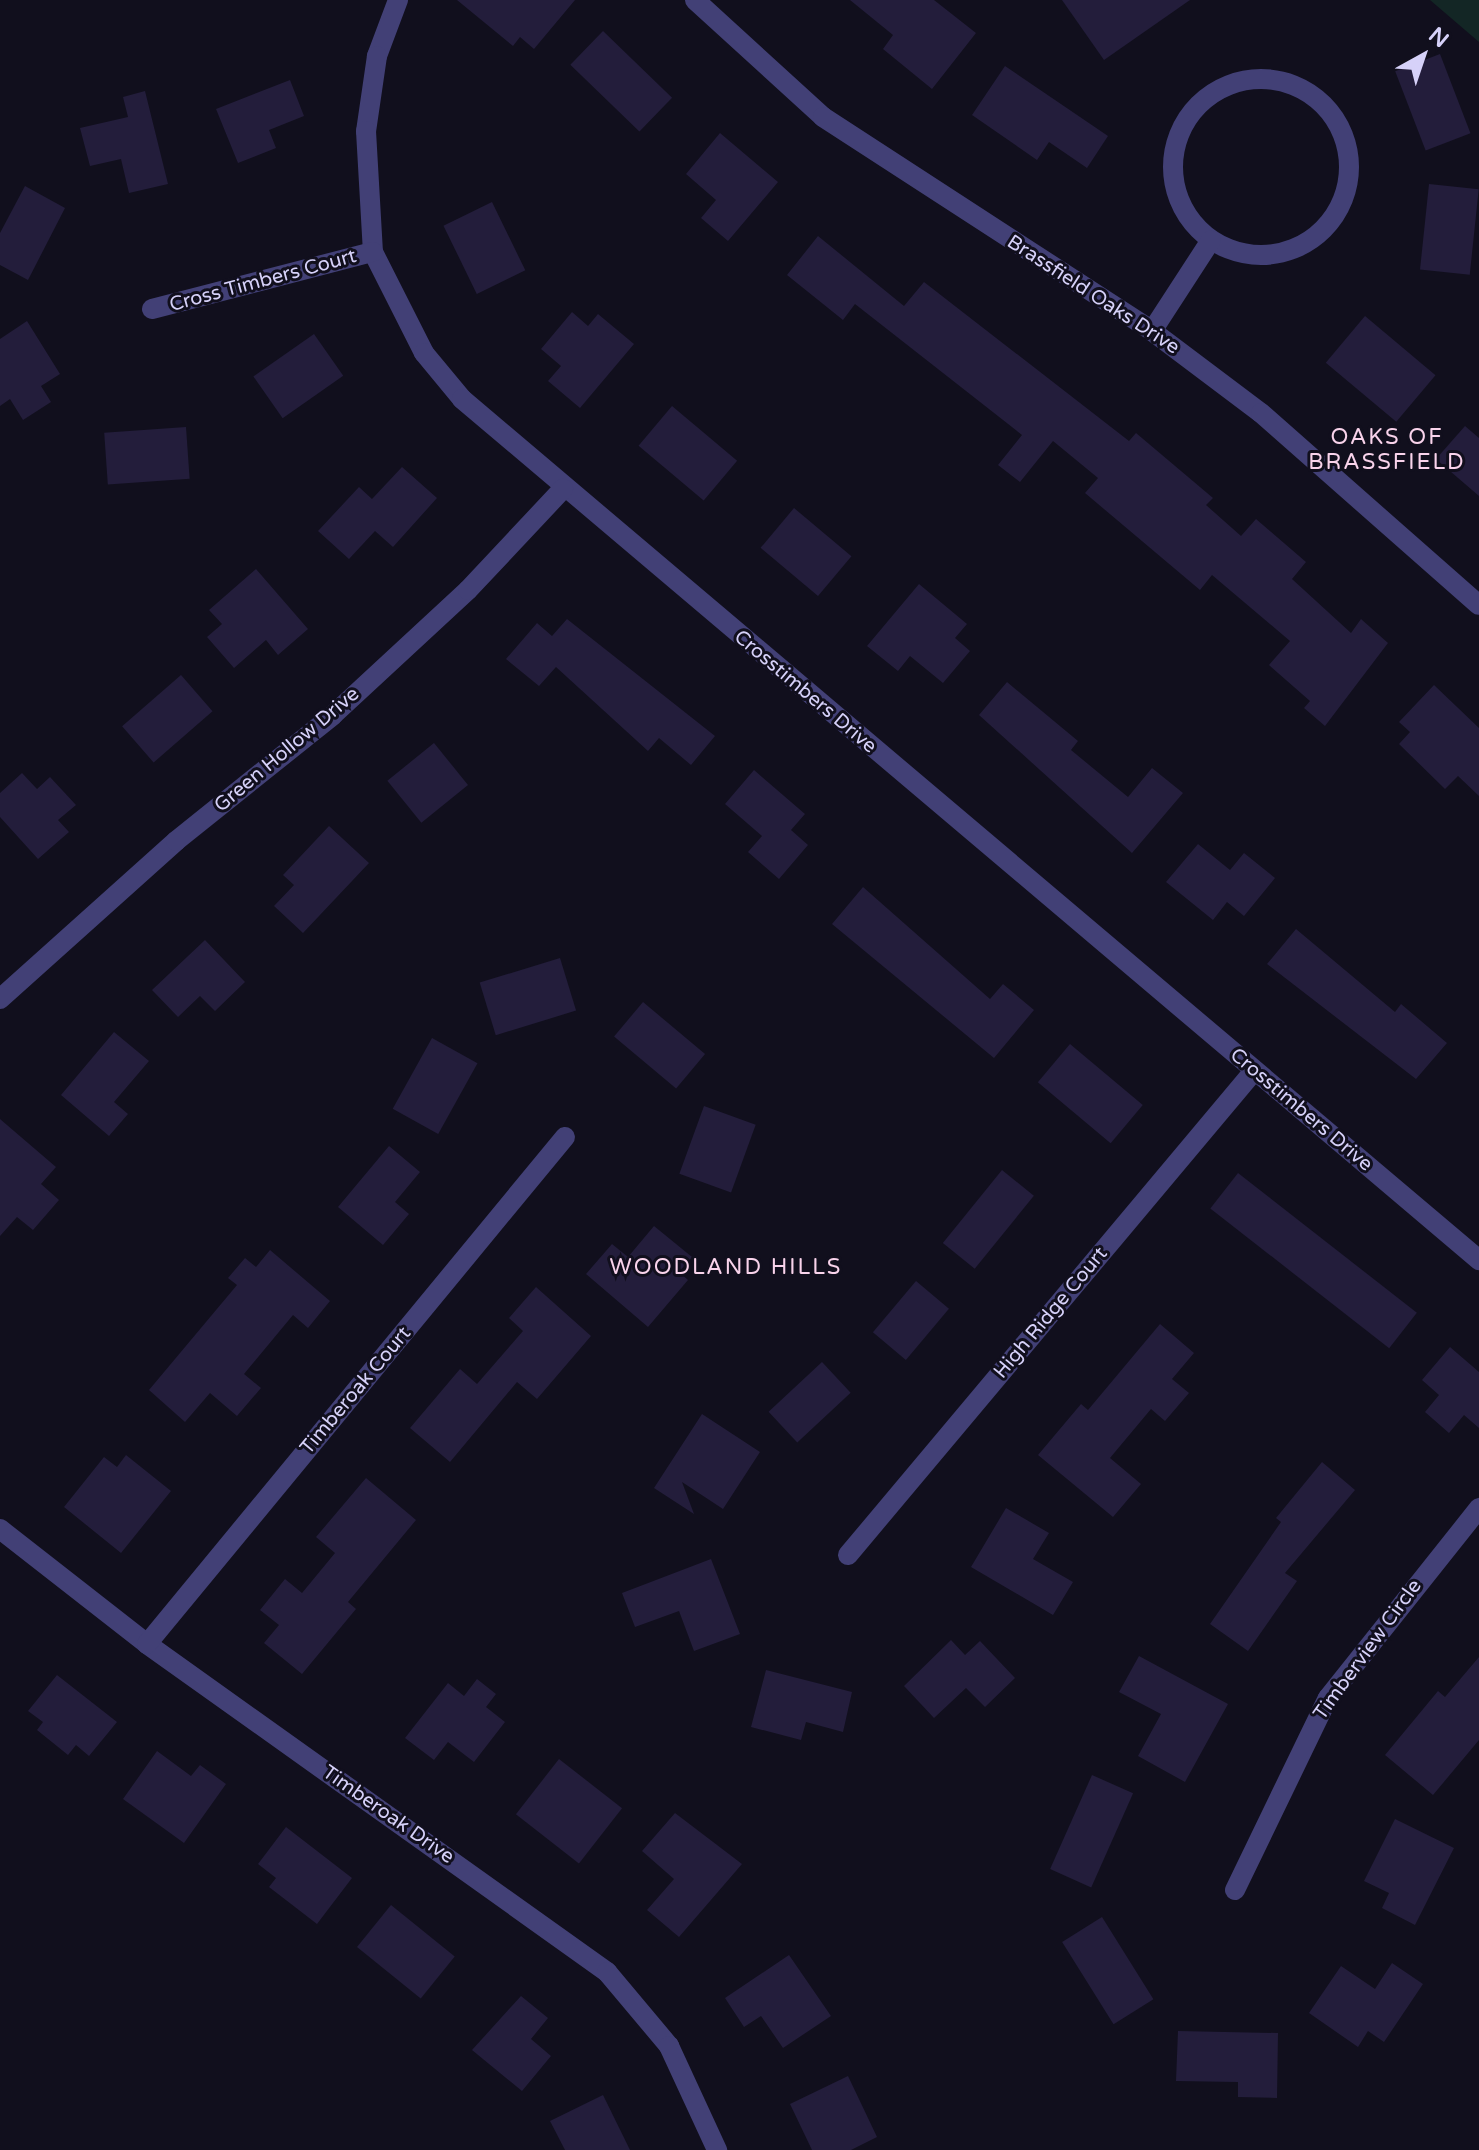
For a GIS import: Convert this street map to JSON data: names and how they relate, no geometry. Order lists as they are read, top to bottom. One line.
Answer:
{"streets":{"street":["Cross Timbers Court","Brassfield Oaks Drive","Crosstimbers Drive","Green Hollow Drive","High Ridge Court","Timberoak Court","Timberview Circle","Timberoak Drive"]},"crossings":[["Cross Timbers Court","Crosstimbers Drive"],["Crosstimbers Drive","Green Hollow Drive"],["Crosstimbers Drive","High Ridge Court"],["Timberoak Court","Timberoak Drive"]],"districts":["OAKS OF BRASSFIELD","WOODLAND HILLS"],"north":"top right"}
